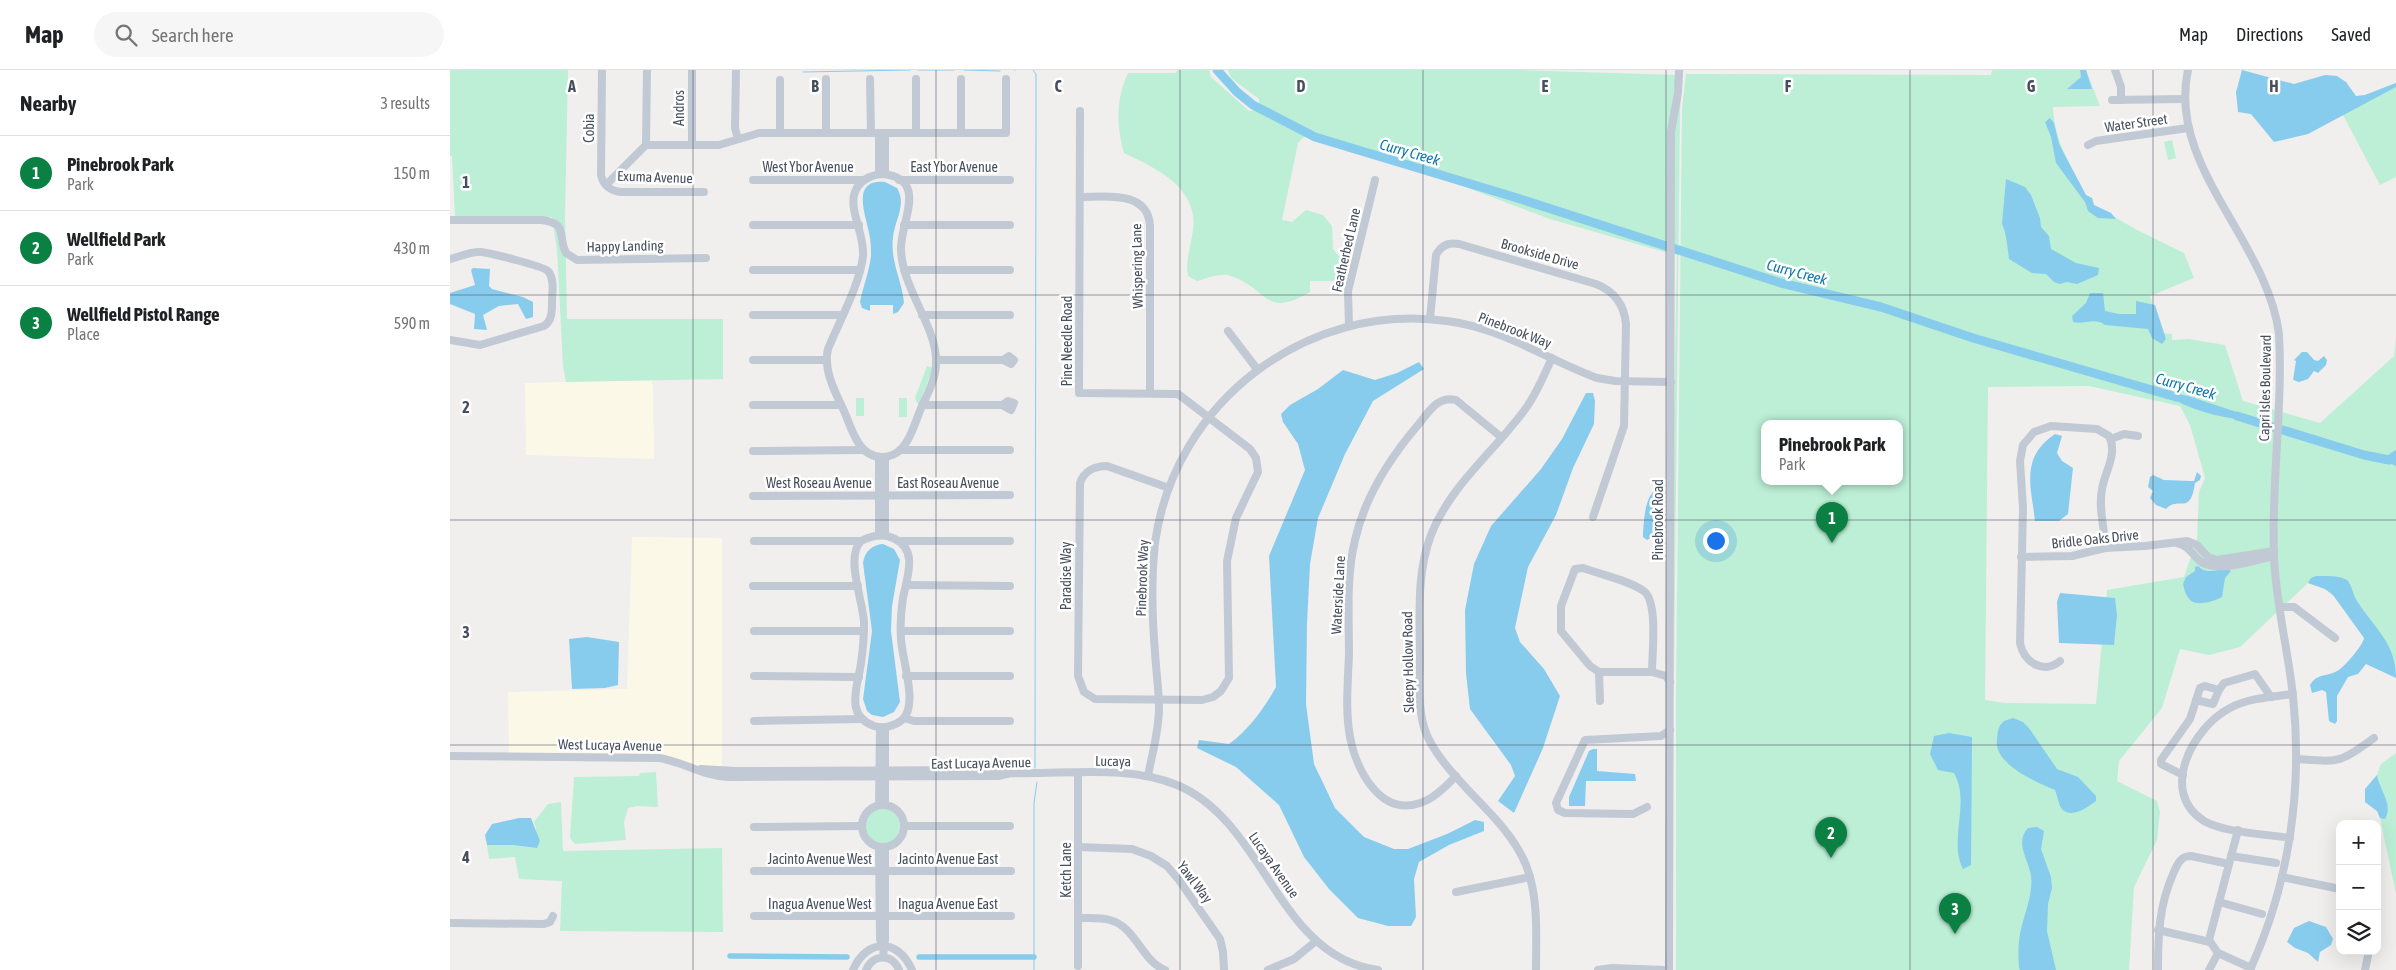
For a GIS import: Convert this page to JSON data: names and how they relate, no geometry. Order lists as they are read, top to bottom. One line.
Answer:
{"streets":{"street":["Andros","Water Street","Cobia","West Ybor Avenue","East Ybor Avenue","Exuma Avenue","Happy Landing","Featherbed Lane","Brookside Drive","Whispering Lane","Pinebrook Way","Pine Needle Road","Capri Isles Boulevard","West Roseau Avenue","East Roseau Avenue","Pinebrook Road","Bridle Oaks Drive","Paradise Way","Waterside Lane","Sleepy Hollow Road","West Lucaya Avenue","Lucaya","East Lucaya Avenue","Jacinto Avenue West","Jacinto Avenue East","Lucaya Avenue","Ketch Lane","Yawl Way","Inagua Avenue West","Inagua Avenue East"]},"crossings":[["Water Street","Capri Isles Boulevard"],["Cobia","Exuma Avenue"],["Featherbed Lane","Pinebrook Way"],["Brookside Drive","Pinebrook Way"],["Whispering Lane","Pine Needle Road"],["Pinebrook Way","Pine Needle Road"],["Pinebrook Way","Pinebrook Road"],["Pinebrook Way","Paradise Way"],["Pinebrook Way","Sleepy Hollow Road"],["Pinebrook Way","Lucaya"],["Pinebrook Way","Lucaya Avenue"],["Pine Needle Road","Paradise Way"],["Capri Isles Boulevard","Bridle Oaks Drive"],["West Roseau Avenue","East Roseau Avenue"],["Waterside Lane","Sleepy Hollow Road"],["West Lucaya Avenue","East Lucaya Avenue"],["Lucaya","East Lucaya Avenue"],["Lucaya","Lucaya Avenue"],["Lucaya","Ketch Lane"],["East Lucaya Avenue","Ketch Lane"],["Jacinto Avenue West","Jacinto Avenue East"],["Ketch Lane","Yawl Way"],["Inagua Avenue West","Inagua Avenue East"]],"water":["Curry Creek"],"page":{"header":"Map","search":"Search here","nav":["Map","Directions","Saved"],"heading":["Nearby","3 results"],"list":[{"mark":"1","name":"Pinebrook Park","note":"Park","value":"150 m"},{"mark":"2","name":"Wellfield Park","note":"Park","value":"430 m"},{"mark":"3","name":"Wellfield Pistol Range","note":"Place","value":"590 m"}],"popup":["Pinebrook Park","Park"],"pins":["1","2","3"],"map_buttons":["+","−"]},"grid":{"columns":["A","B","C","D","E","F","G","H"],"rows":["1","2","3","4"]}}
